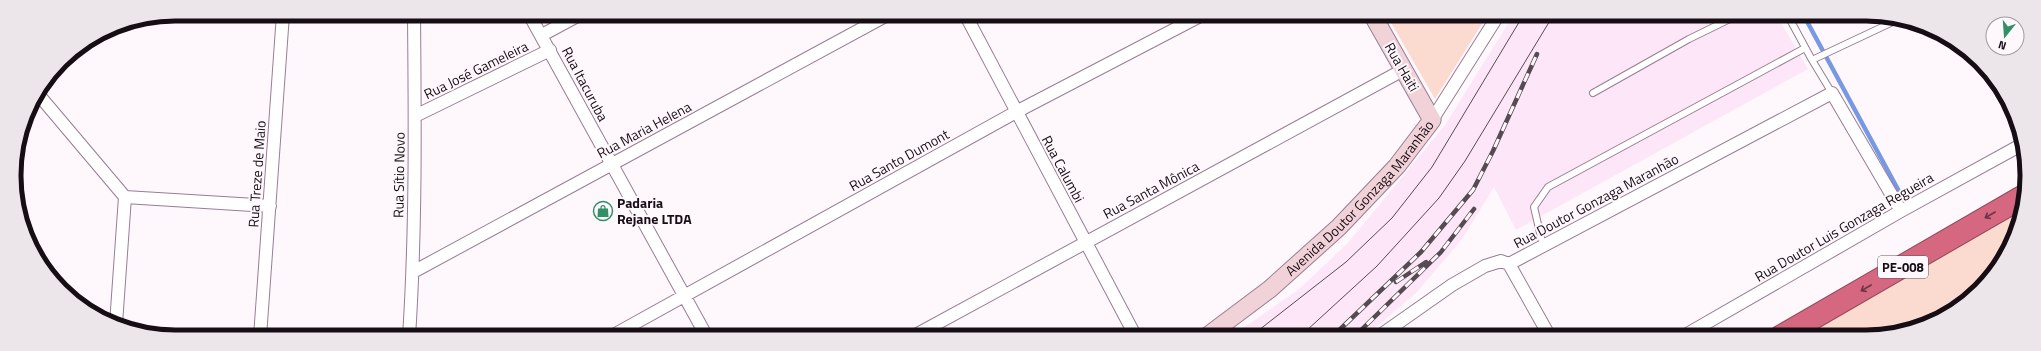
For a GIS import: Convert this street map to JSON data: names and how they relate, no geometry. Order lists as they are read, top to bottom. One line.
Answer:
{"streets":{"highway":["PE-008"],"street":["Rua Haiti","Rua José Gameleira","Rua Itacuruba","Rua Maria Helena","Rua Santo Dumont","Rua Calumbi","Rua Treze de Maio","Rua Sítio Novo","Rua Santa Mônica","Avenida Doutor Gonzaga Maranhão","Rua Doutor Gonzaga Maranhão","Rua Doutor Luis Gonzaga Regueira"]},"crossings":[["Rua Haiti","Rua Santa Mônica"],["Rua Haiti","Avenida Doutor Gonzaga Maranhão"],["Rua José Gameleira","Rua Itacuruba"],["Rua José Gameleira","Rua Sítio Novo"],["Rua Itacuruba","Rua Maria Helena"],["Rua Itacuruba","Rua Santo Dumont"],["Rua Maria Helena","Rua Sítio Novo"],["Rua Santo Dumont","Rua Calumbi"],["Rua Calumbi","Rua Santa Mônica"]],"places":{"shop":["Padaria Rejane LTDA"]},"north":"bottom"}
